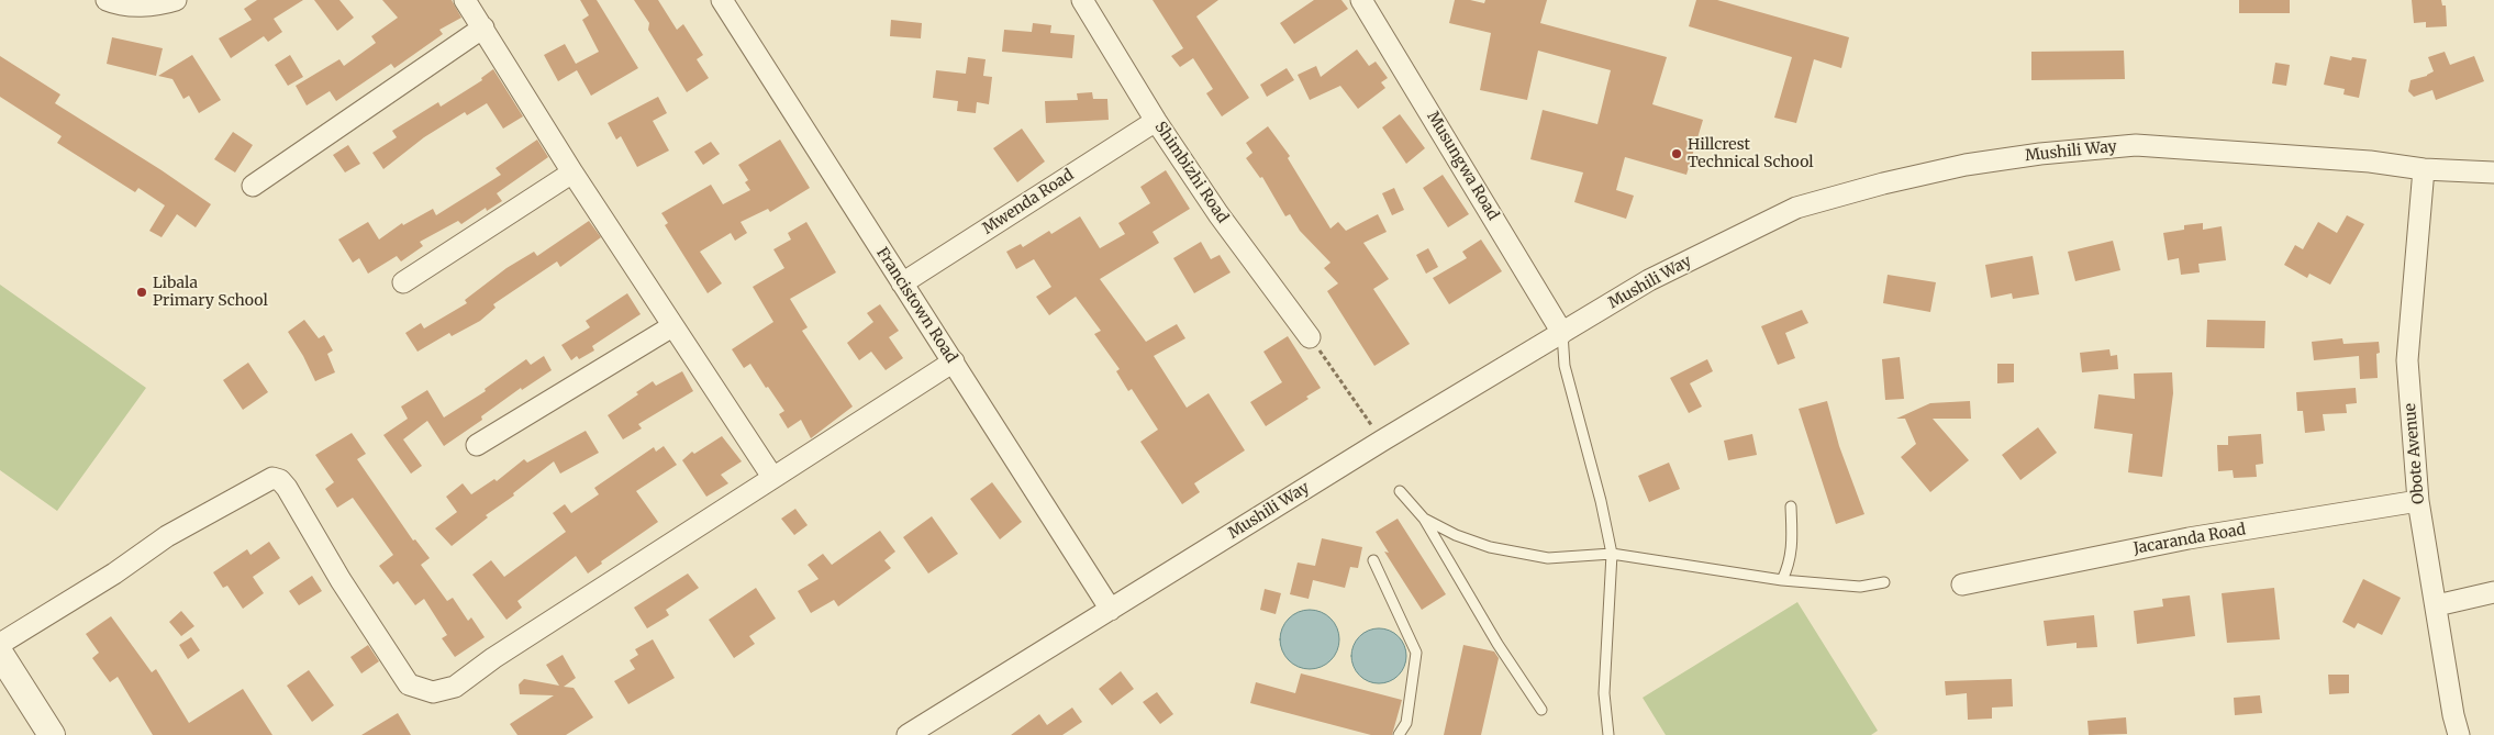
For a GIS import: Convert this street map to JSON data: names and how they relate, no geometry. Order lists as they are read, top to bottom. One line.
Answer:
{"streets":{"street":["Mushili Way","Musungwa Road","Shimbizhi Road","Mwenda Road","Francistown Road","Obote Avenue","Jacaranda Road"]},"crossings":[["Mushili Way","Musungwa Road"],["Mushili Way","Francistown Road"],["Mushili Way","Obote Avenue"],["Shimbizhi Road","Mwenda Road"],["Mwenda Road","Francistown Road"],["Obote Avenue","Jacaranda Road"]],"places":["Hillcrest Technical School","Libala Primary School"]}
